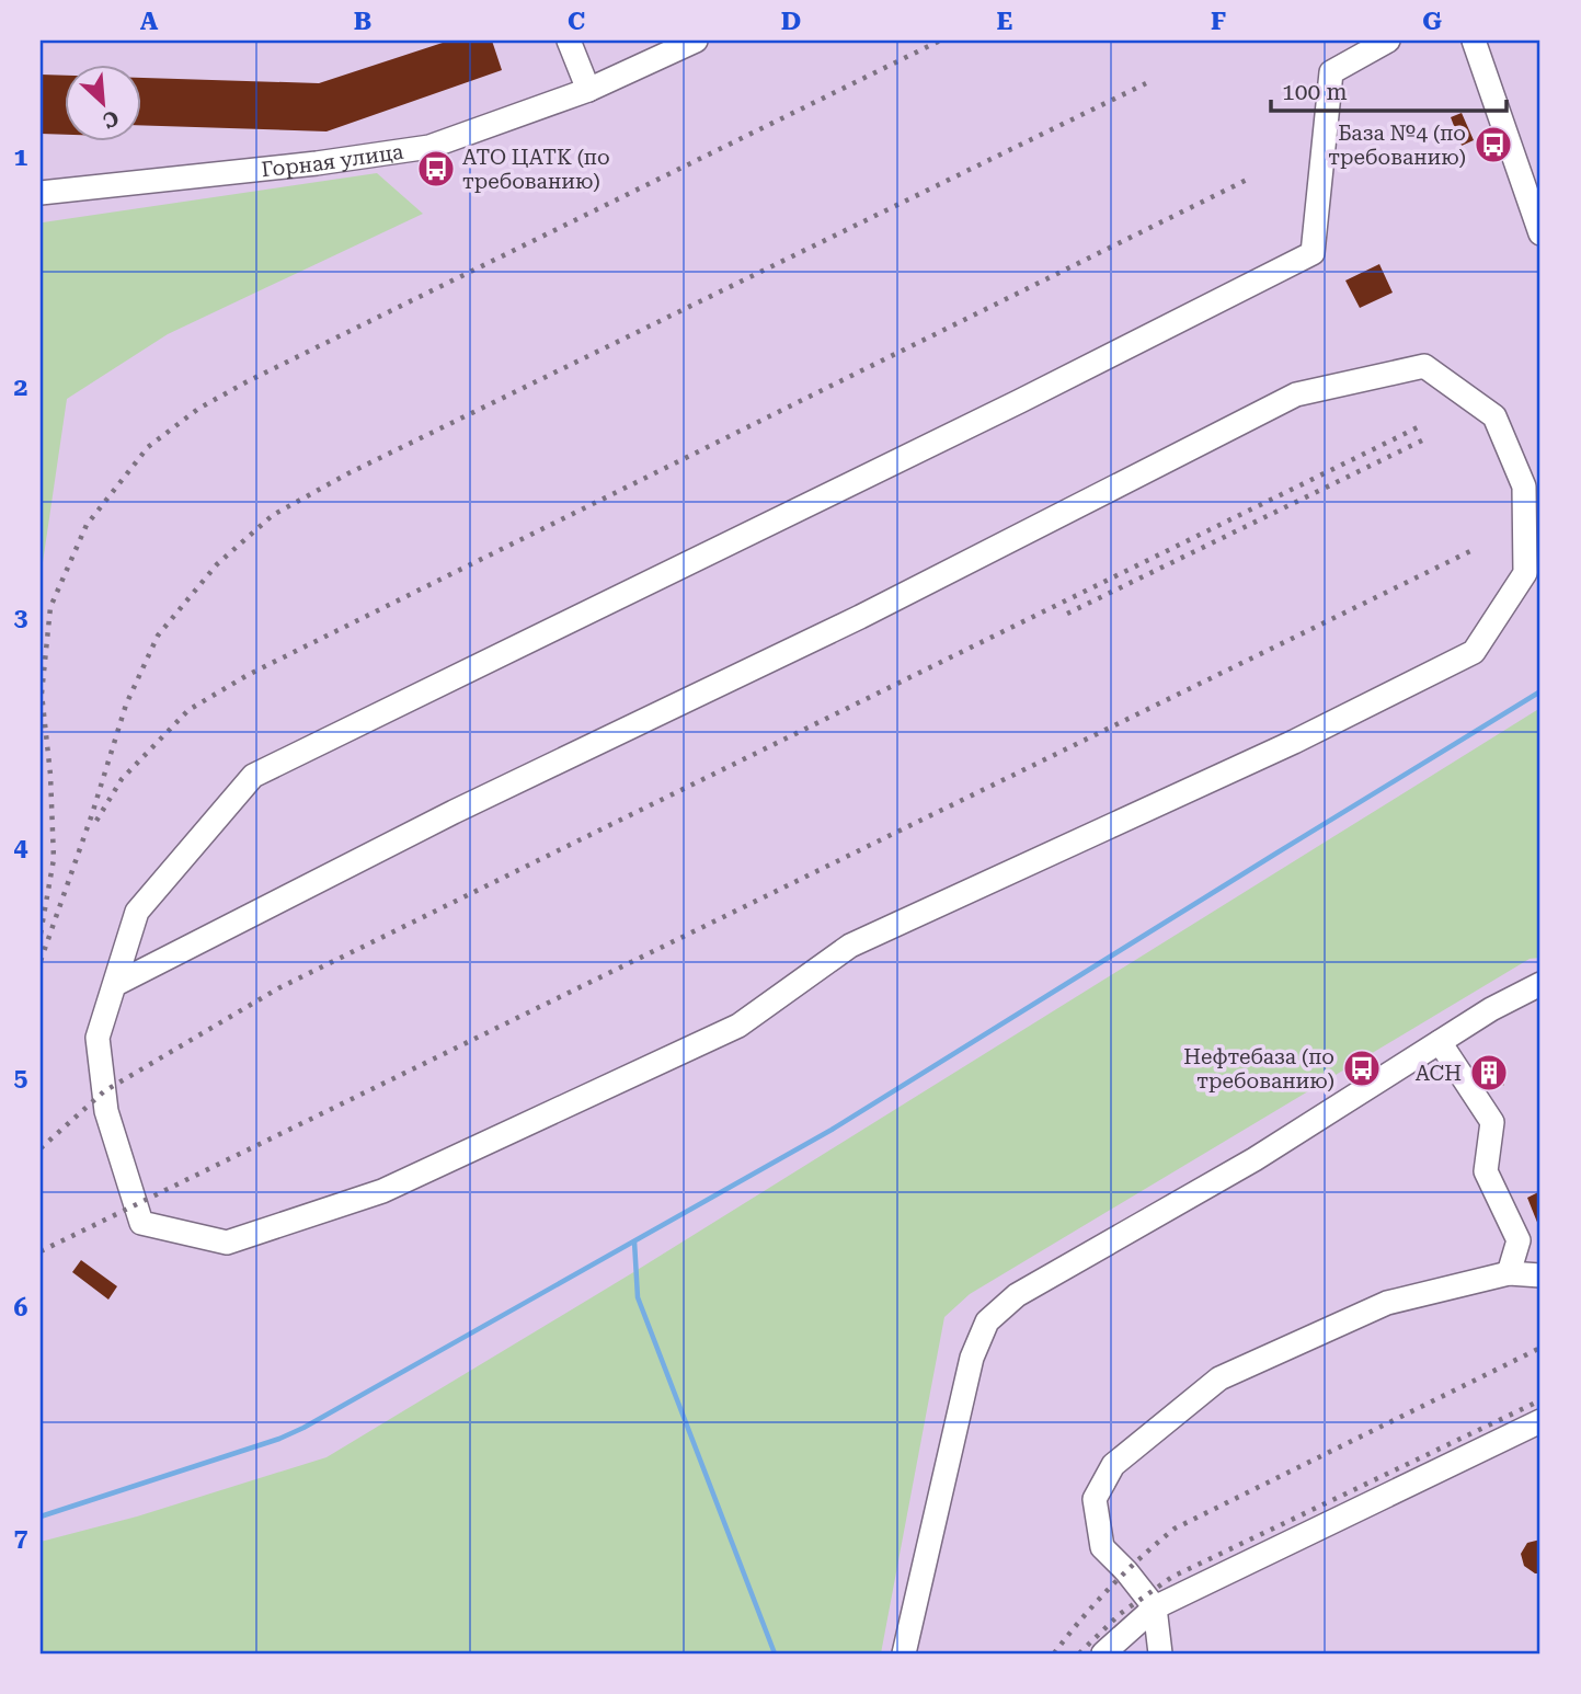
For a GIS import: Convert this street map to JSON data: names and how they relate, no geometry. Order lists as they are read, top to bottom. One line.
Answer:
{"streets":{"street":["Горная улица"]},"places":{"bus stop":["База №4 (по требованию)","АТО ЦАТК (по требованию)","Нефтебаза (по требованию)"],"building":["АСН"]},"scale_bar":"100 m","north":"bottom right","grid":{"columns":["A","B","C","D","E","F","G"],"rows":["1","2","3","4","5","6","7"]}}
